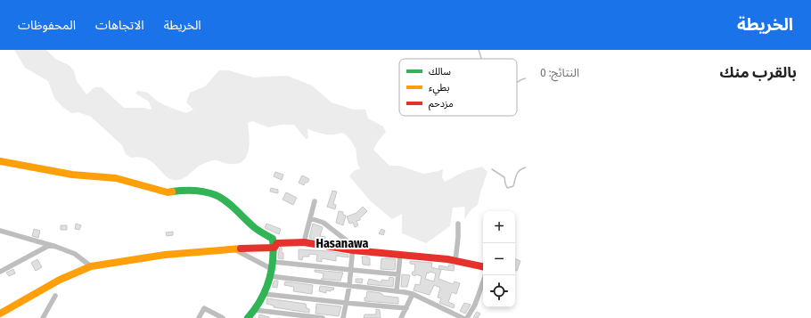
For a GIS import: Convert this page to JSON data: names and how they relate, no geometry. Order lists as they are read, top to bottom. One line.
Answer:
{"districts":["Hasanawa"],"legend":["سالك","بطيء","مزدحم"],"page":{"header":"الخريطة","nav":["الخريطة","الاتجاهات","المحفوظات"],"heading":["بالقرب منك","النتائج: 0"],"map_buttons":["+","−"]}}
